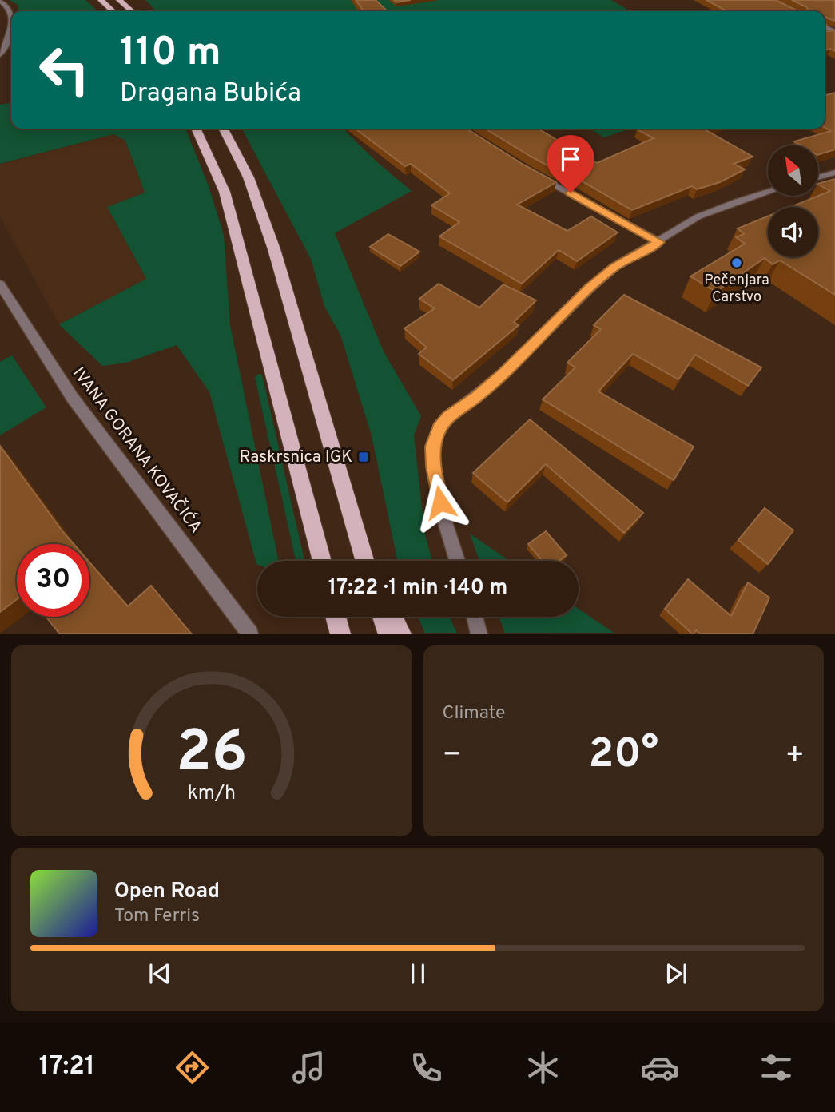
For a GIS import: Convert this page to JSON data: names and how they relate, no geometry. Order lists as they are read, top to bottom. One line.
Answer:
{"streets":{"street":["IVANA GORANA KOVAČIĆA"]},"places":{"other":["Pečenjara Carstvo"],"transit":["Raskrsnica IGK"]},"north":"top left","page":{"turn":["110 m","Dragana Bubića"],"limit":"30","trip":"17:22 · 1 min · 140 m","tile":"Climate","heat":["−","20°","+"],"song":["Open Road","Tom Ferris"],"tabs":"17:21","gauge":["26","km/h"]}}
